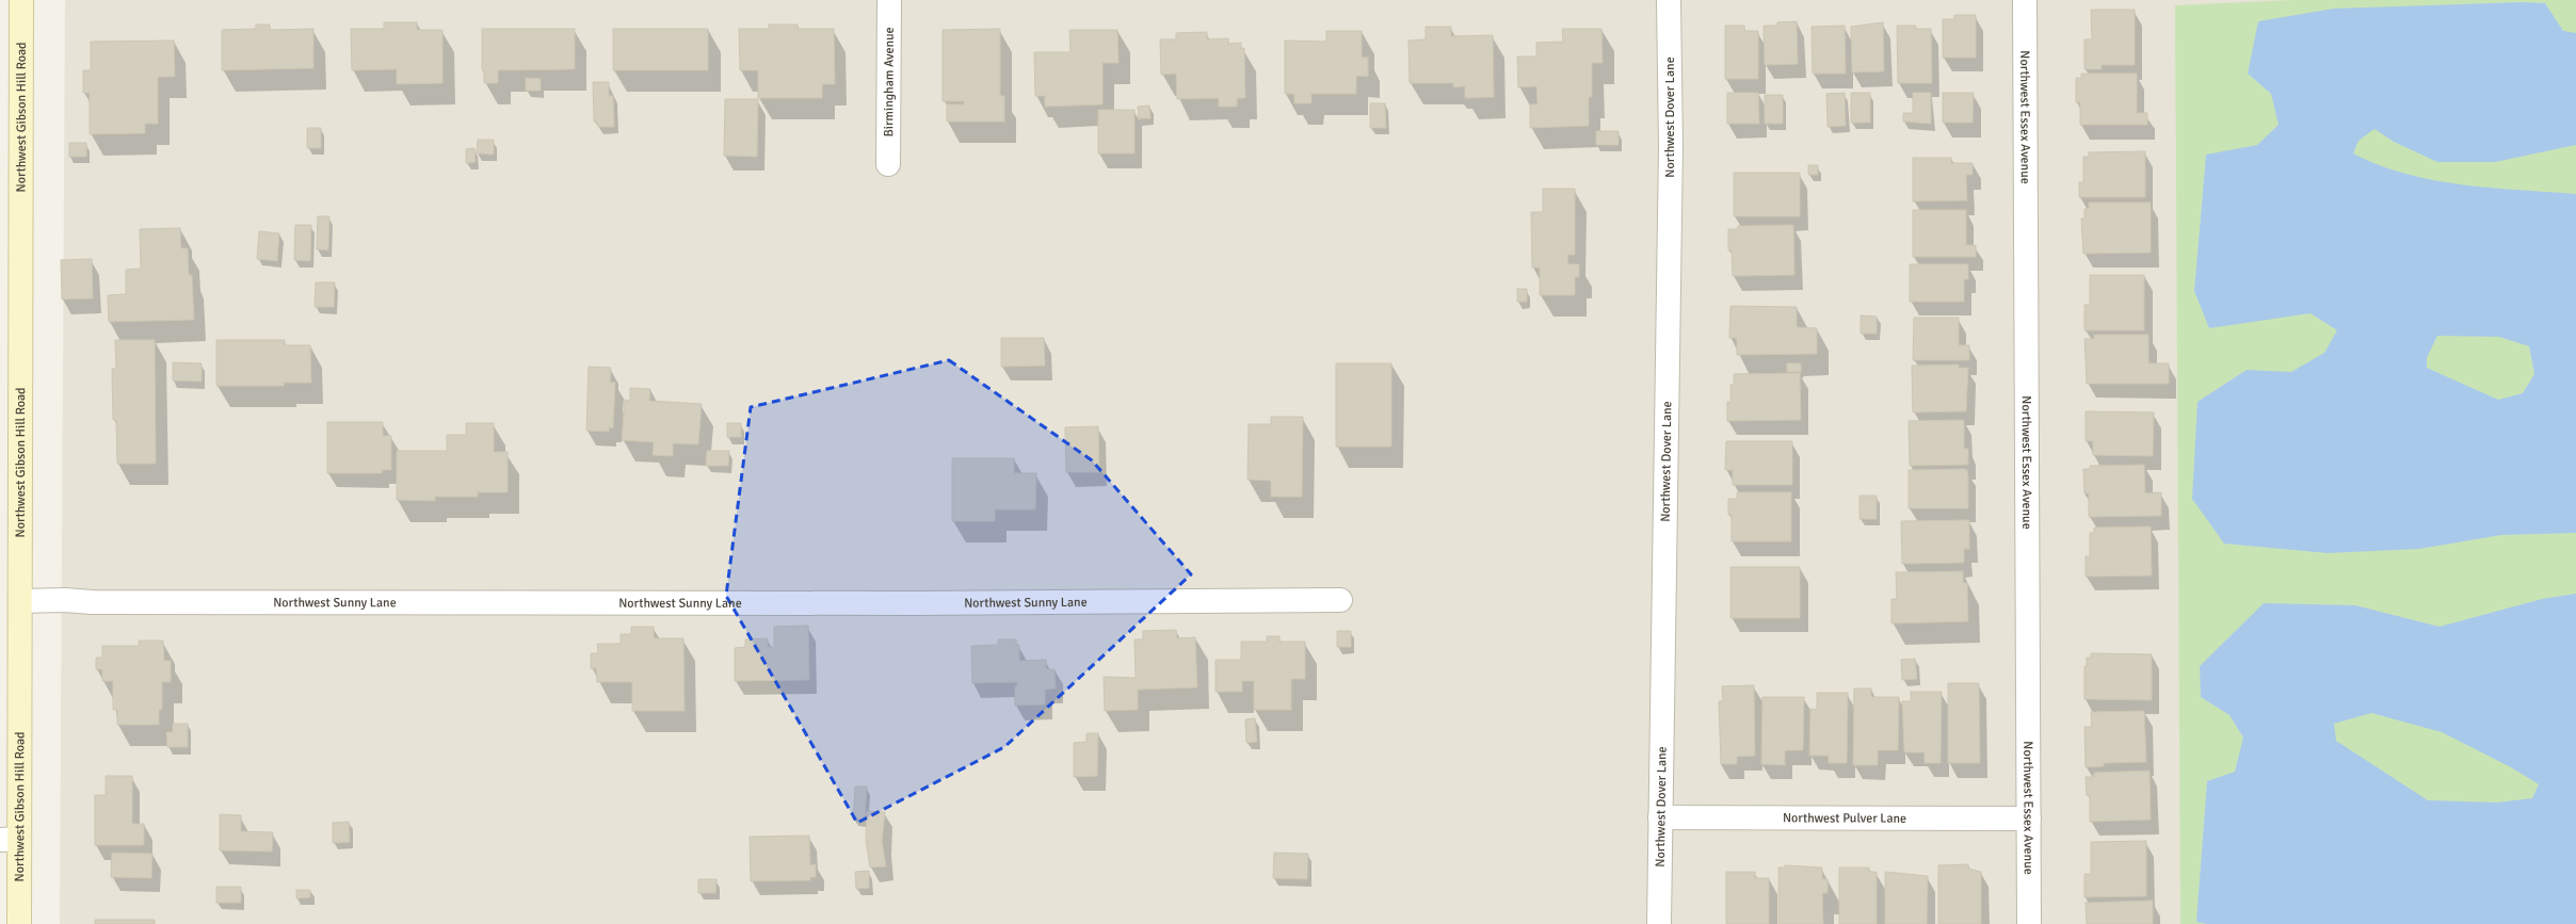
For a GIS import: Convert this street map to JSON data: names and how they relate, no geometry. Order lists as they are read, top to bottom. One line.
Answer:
{"streets":{"main road":["Northwest Gibson Hill Road"],"street":["Birmingham Avenue","Northwest Dover Lane","Northwest Essex Avenue","Northwest Sunny Lane","Northwest Pulver Lane"]},"crossings":[["Northwest Gibson Hill Road","Northwest Sunny Lane"],["Northwest Dover Lane","Northwest Pulver Lane"],["Northwest Essex Avenue","Northwest Pulver Lane"]]}
